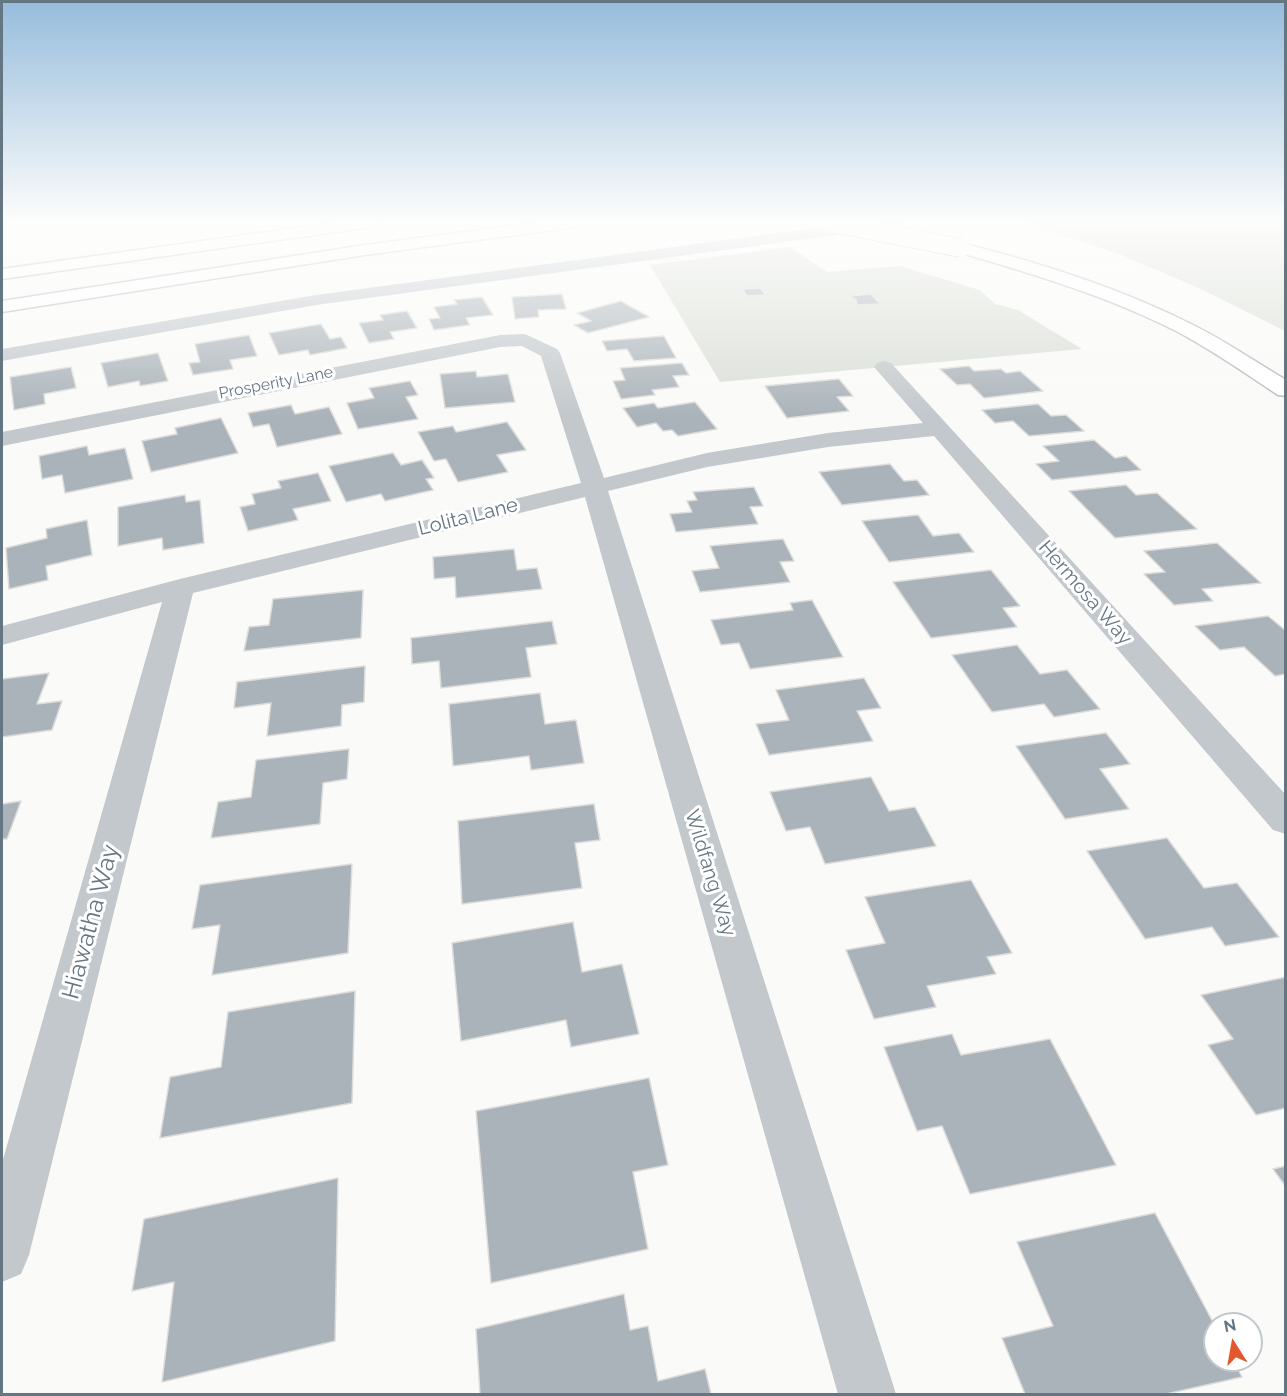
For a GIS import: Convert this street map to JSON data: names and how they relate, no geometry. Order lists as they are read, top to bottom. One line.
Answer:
{"streets":{"street":["Prosperity Lane","Lolita Lane","Hermosa Way","Wildfang Way","Hiawatha Way"]},"crossings":[["Prosperity Lane","Wildfang Way"],["Lolita Lane","Hermosa Way"],["Lolita Lane","Wildfang Way"],["Lolita Lane","Hiawatha Way"]],"north":"top"}
